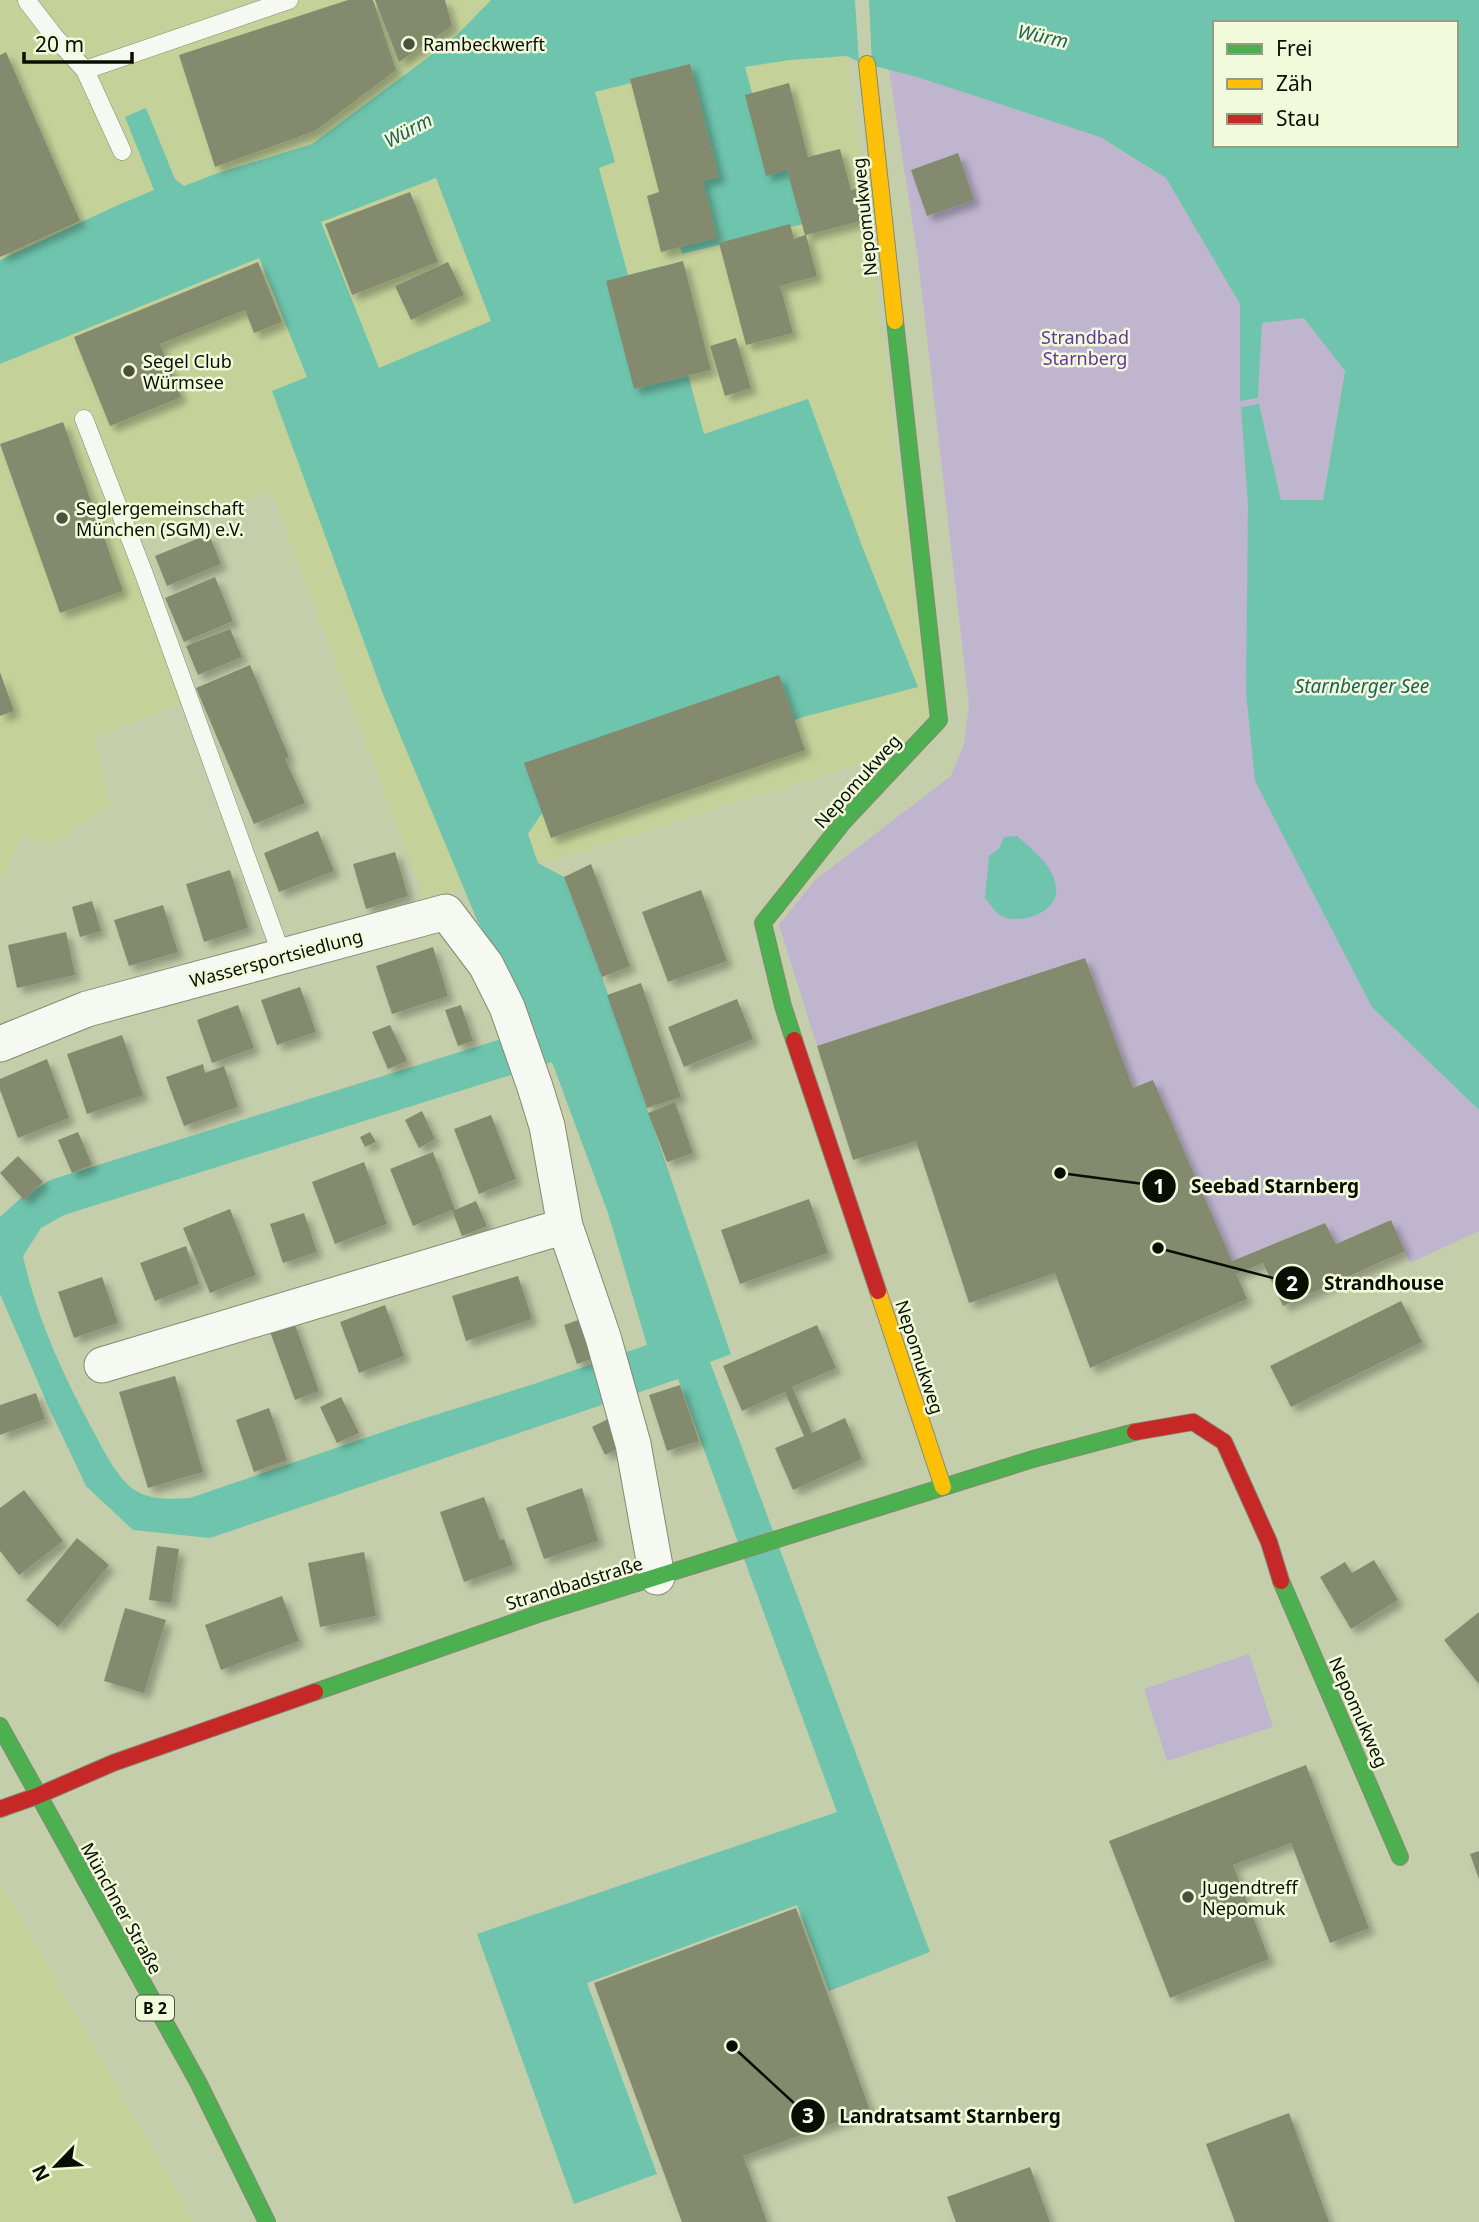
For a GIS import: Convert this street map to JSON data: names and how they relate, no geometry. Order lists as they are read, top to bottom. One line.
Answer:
{"streets":{"street":["Nepomukweg","Wassersportsiedlung","Strandbadstraße","Münchner Straße","B 2"]},"crossings":[["Nepomukweg","Strandbadstraße"],["Strandbadstraße","Münchner Straße"]],"water":["Würm","Starnberger See"],"parks":["Strandbad Starnberg"],"places":["Rambeckwerft","Segel Club Würmsee","Seglergemeinschaft München (SGM) e.V.","Seebad Starnberg","Strandhouse","Jugendtreff Nepomuk","Landratsamt Starnberg"],"legend":["Frei","Zäh","Stau"],"scale_bar":"20 m","north":"bottom left"}
